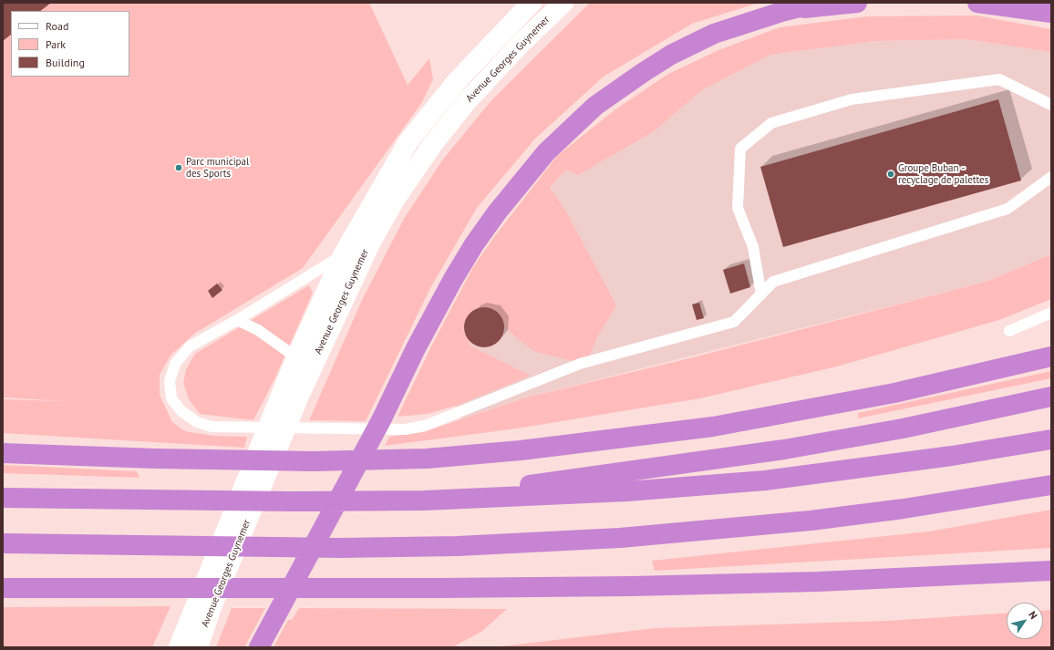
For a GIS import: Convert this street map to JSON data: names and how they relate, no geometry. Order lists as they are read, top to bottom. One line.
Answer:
{"streets":{"main road":["Avenue Georges Guynemer"]},"places":["Parc municipal des Sports","Groupe Buban - recyclage de palettes"],"legend":["Road","Park","Building"],"north":"top right"}
